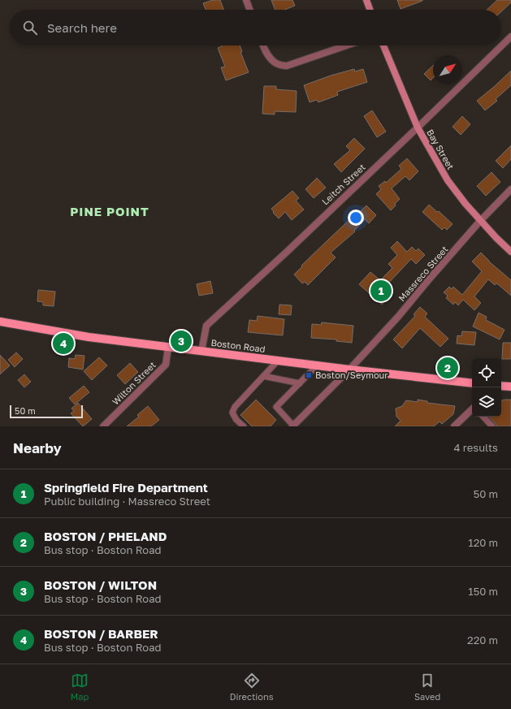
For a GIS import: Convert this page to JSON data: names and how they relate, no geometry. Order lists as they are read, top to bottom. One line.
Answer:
{"streets":{"main road":["Bay Street","Boston Road"],"street":["Leitch Street","Massreco Street","Wilton Street"]},"crossings":[["Bay Street","Leitch Street"],["Bay Street","Massreco Street"],["Leitch Street","Boston Road"],["Massreco Street","Boston Road"],["Boston Road","Wilton Street"]],"districts":["PINE POINT"],"places":{"transit":["Boston/Seymour"]},"scale_bar":"50 m","north":"top right","page":{"search":"Search here","pins":["1","3","4","2"],"scale":"50 m","heading":["Nearby","4 results"],"list":[{"mark":"1","name":"Springfield Fire Department","note":"Public building · Massreco Street","value":"50 m"},{"mark":"2","name":"BOSTON / PHELAND","note":"Bus stop · Boston Road","value":"120 m"},{"mark":"3","name":"BOSTON / WILTON","note":"Bus stop · Boston Road","value":"150 m"},{"mark":"4","name":"BOSTON / BARBER","note":"Bus stop · Boston Road","value":"220 m"}],"nav":["Map","Directions","Saved"]}}
